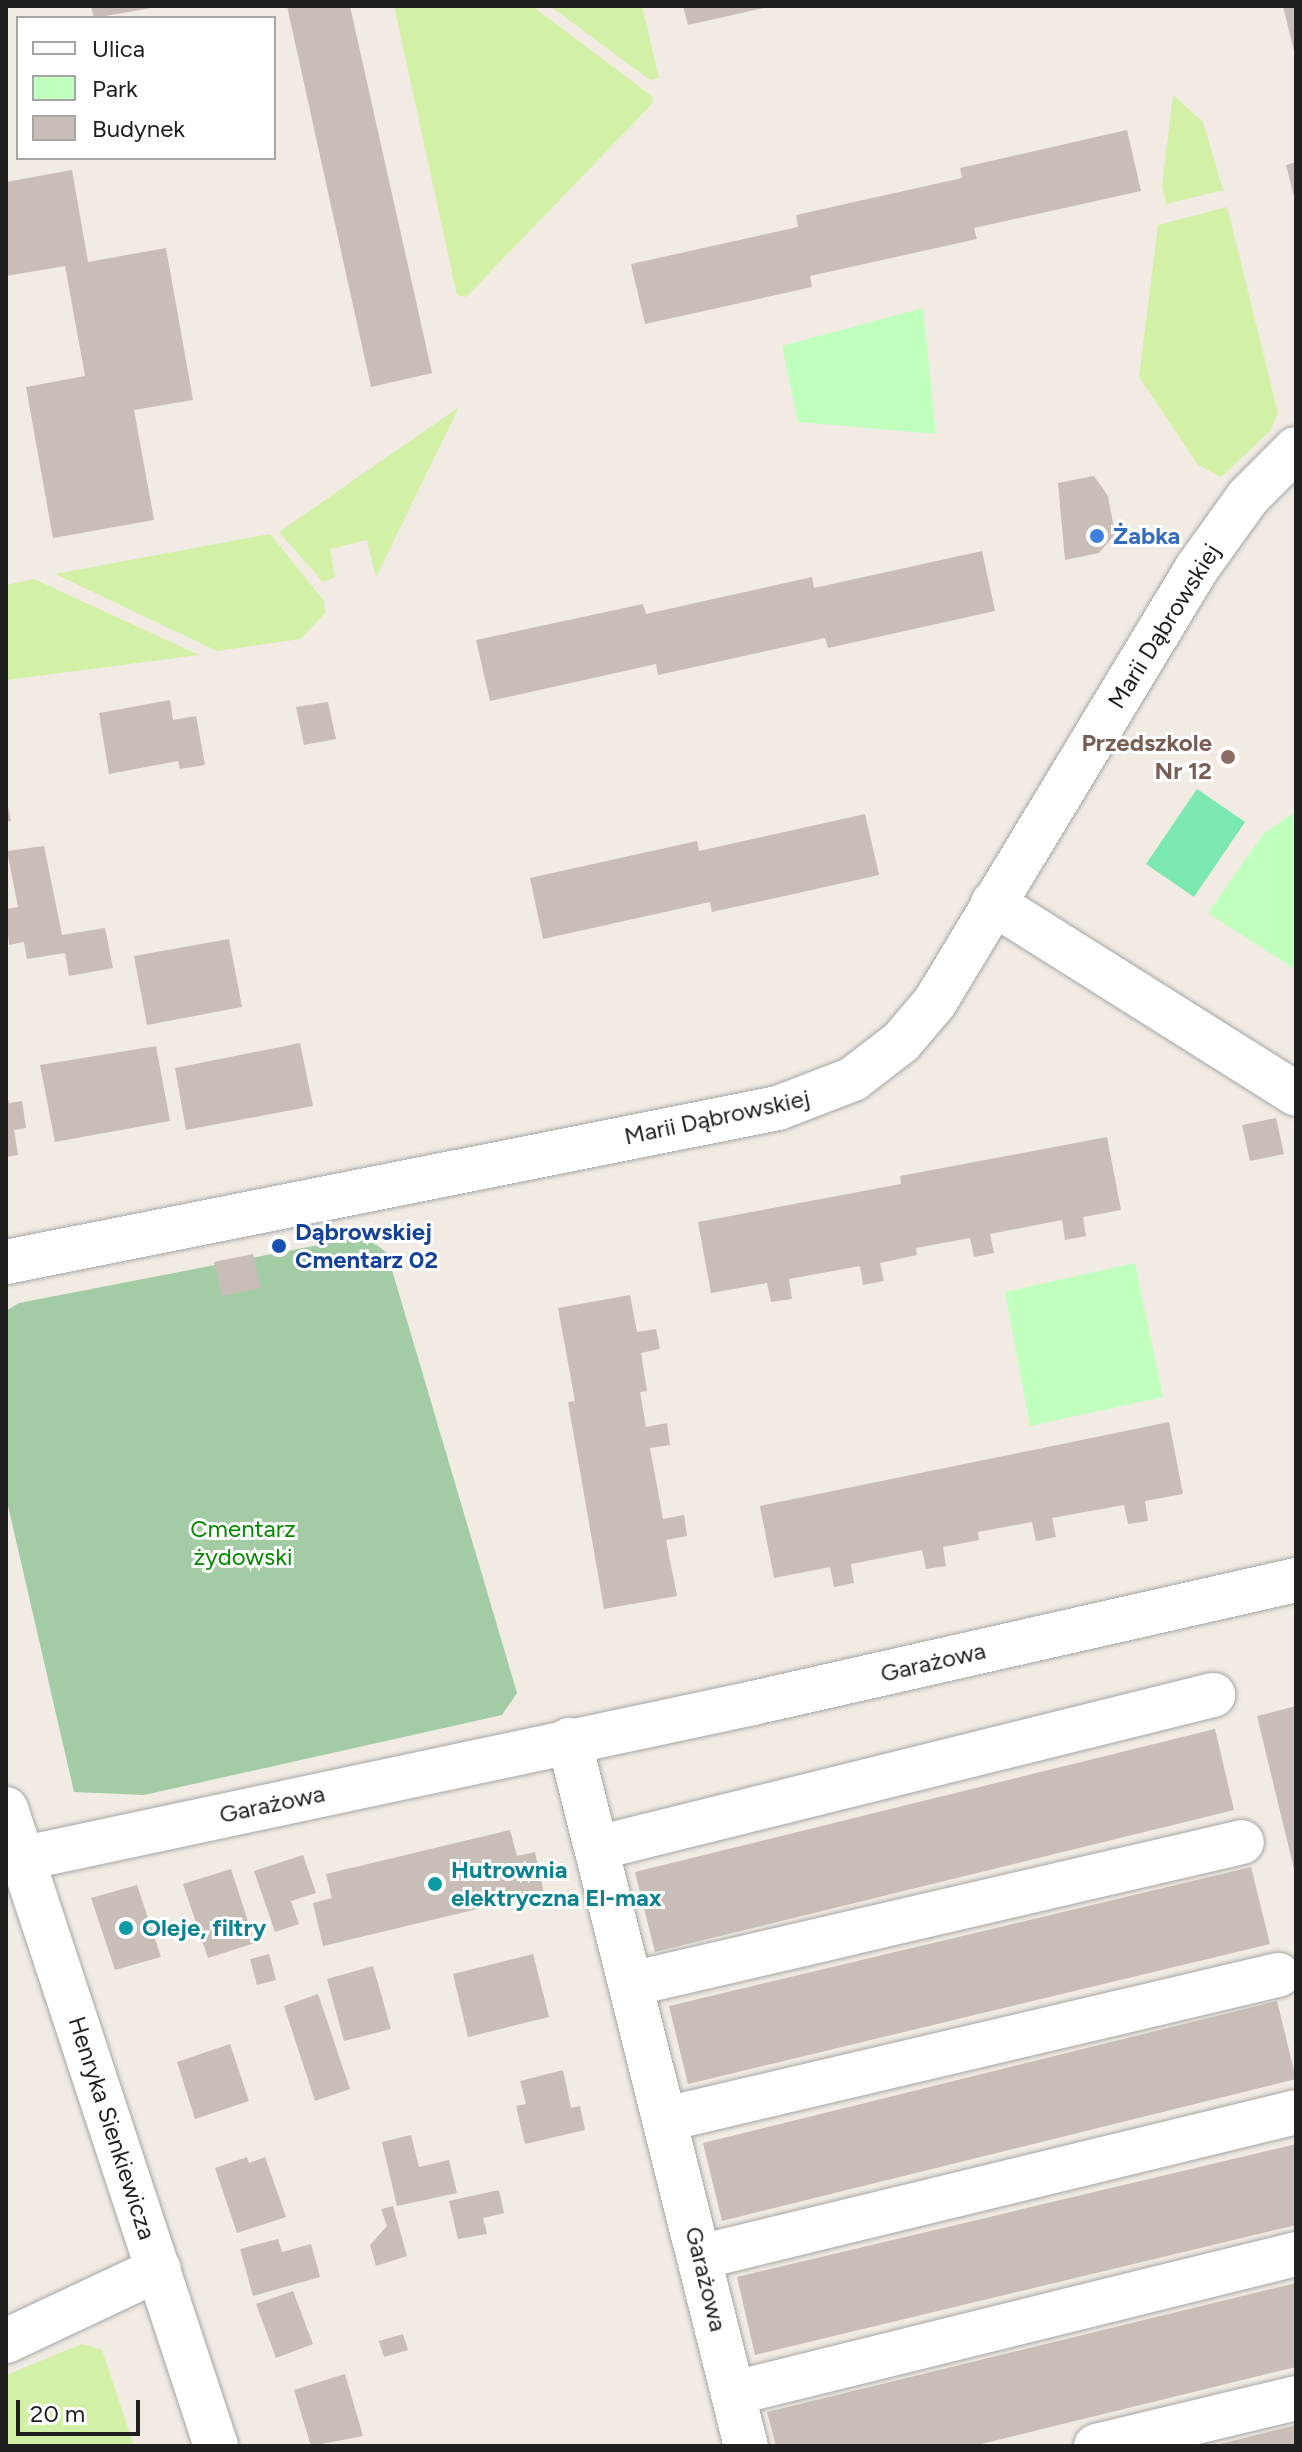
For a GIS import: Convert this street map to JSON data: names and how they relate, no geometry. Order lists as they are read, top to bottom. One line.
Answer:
{"streets":{"street":["Marii Dąbrowskiej","Garażowa","Henryka Sienkiewicza"]},"crossings":[["Garażowa","Henryka Sienkiewicza"]],"parks":["Cmentarz żydowski"],"places":["Żabka","Przedszkole Nr 12","Dąbrowskiej Cmentarz 02","Hutrownia elektryczna El-max","Oleje, filtry"],"legend":["Ulica","Park","Budynek"],"scale_bar":"20 m"}
